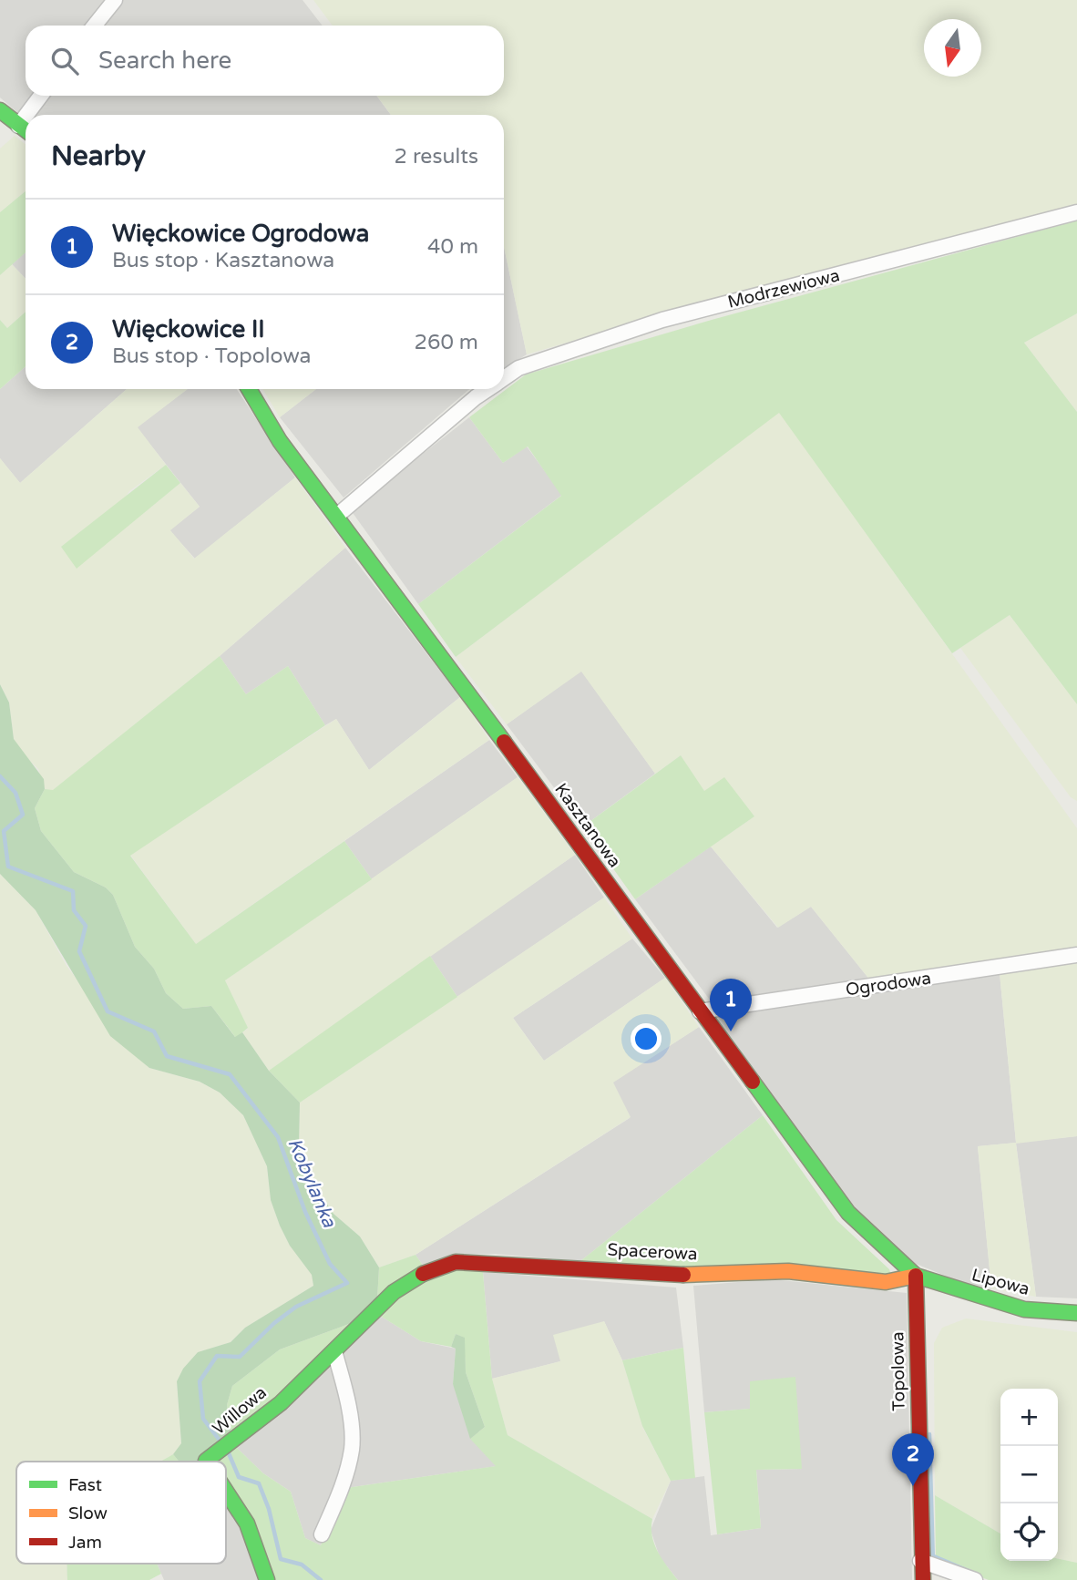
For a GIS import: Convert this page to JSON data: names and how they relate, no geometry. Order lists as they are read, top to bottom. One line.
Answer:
{"streets":{"street":["Modrzewiowa","Kasztanowa","Ogrodowa","Spacerowa","Lipowa","Topolowa","Willowa"]},"crossings":[["Modrzewiowa","Kasztanowa"],["Kasztanowa","Ogrodowa"],["Kasztanowa","Spacerowa"],["Kasztanowa","Lipowa"],["Kasztanowa","Topolowa"],["Spacerowa","Lipowa"],["Spacerowa","Topolowa"],["Spacerowa","Willowa"],["Lipowa","Topolowa"]],"water":["Kobylanka"],"legend":["Fast","Slow","Jam"],"north":"bottom","page":{"search":"Search here","heading":["Nearby","2 results"],"list":[{"mark":"1","name":"Więckowice Ogrodowa","note":"Bus stop · Kasztanowa","value":"40 m"},{"mark":"2","name":"Więckowice II","note":"Bus stop · Topolowa","value":"260 m"}],"pins":["1","2"],"map_buttons":["+","−"]}}
